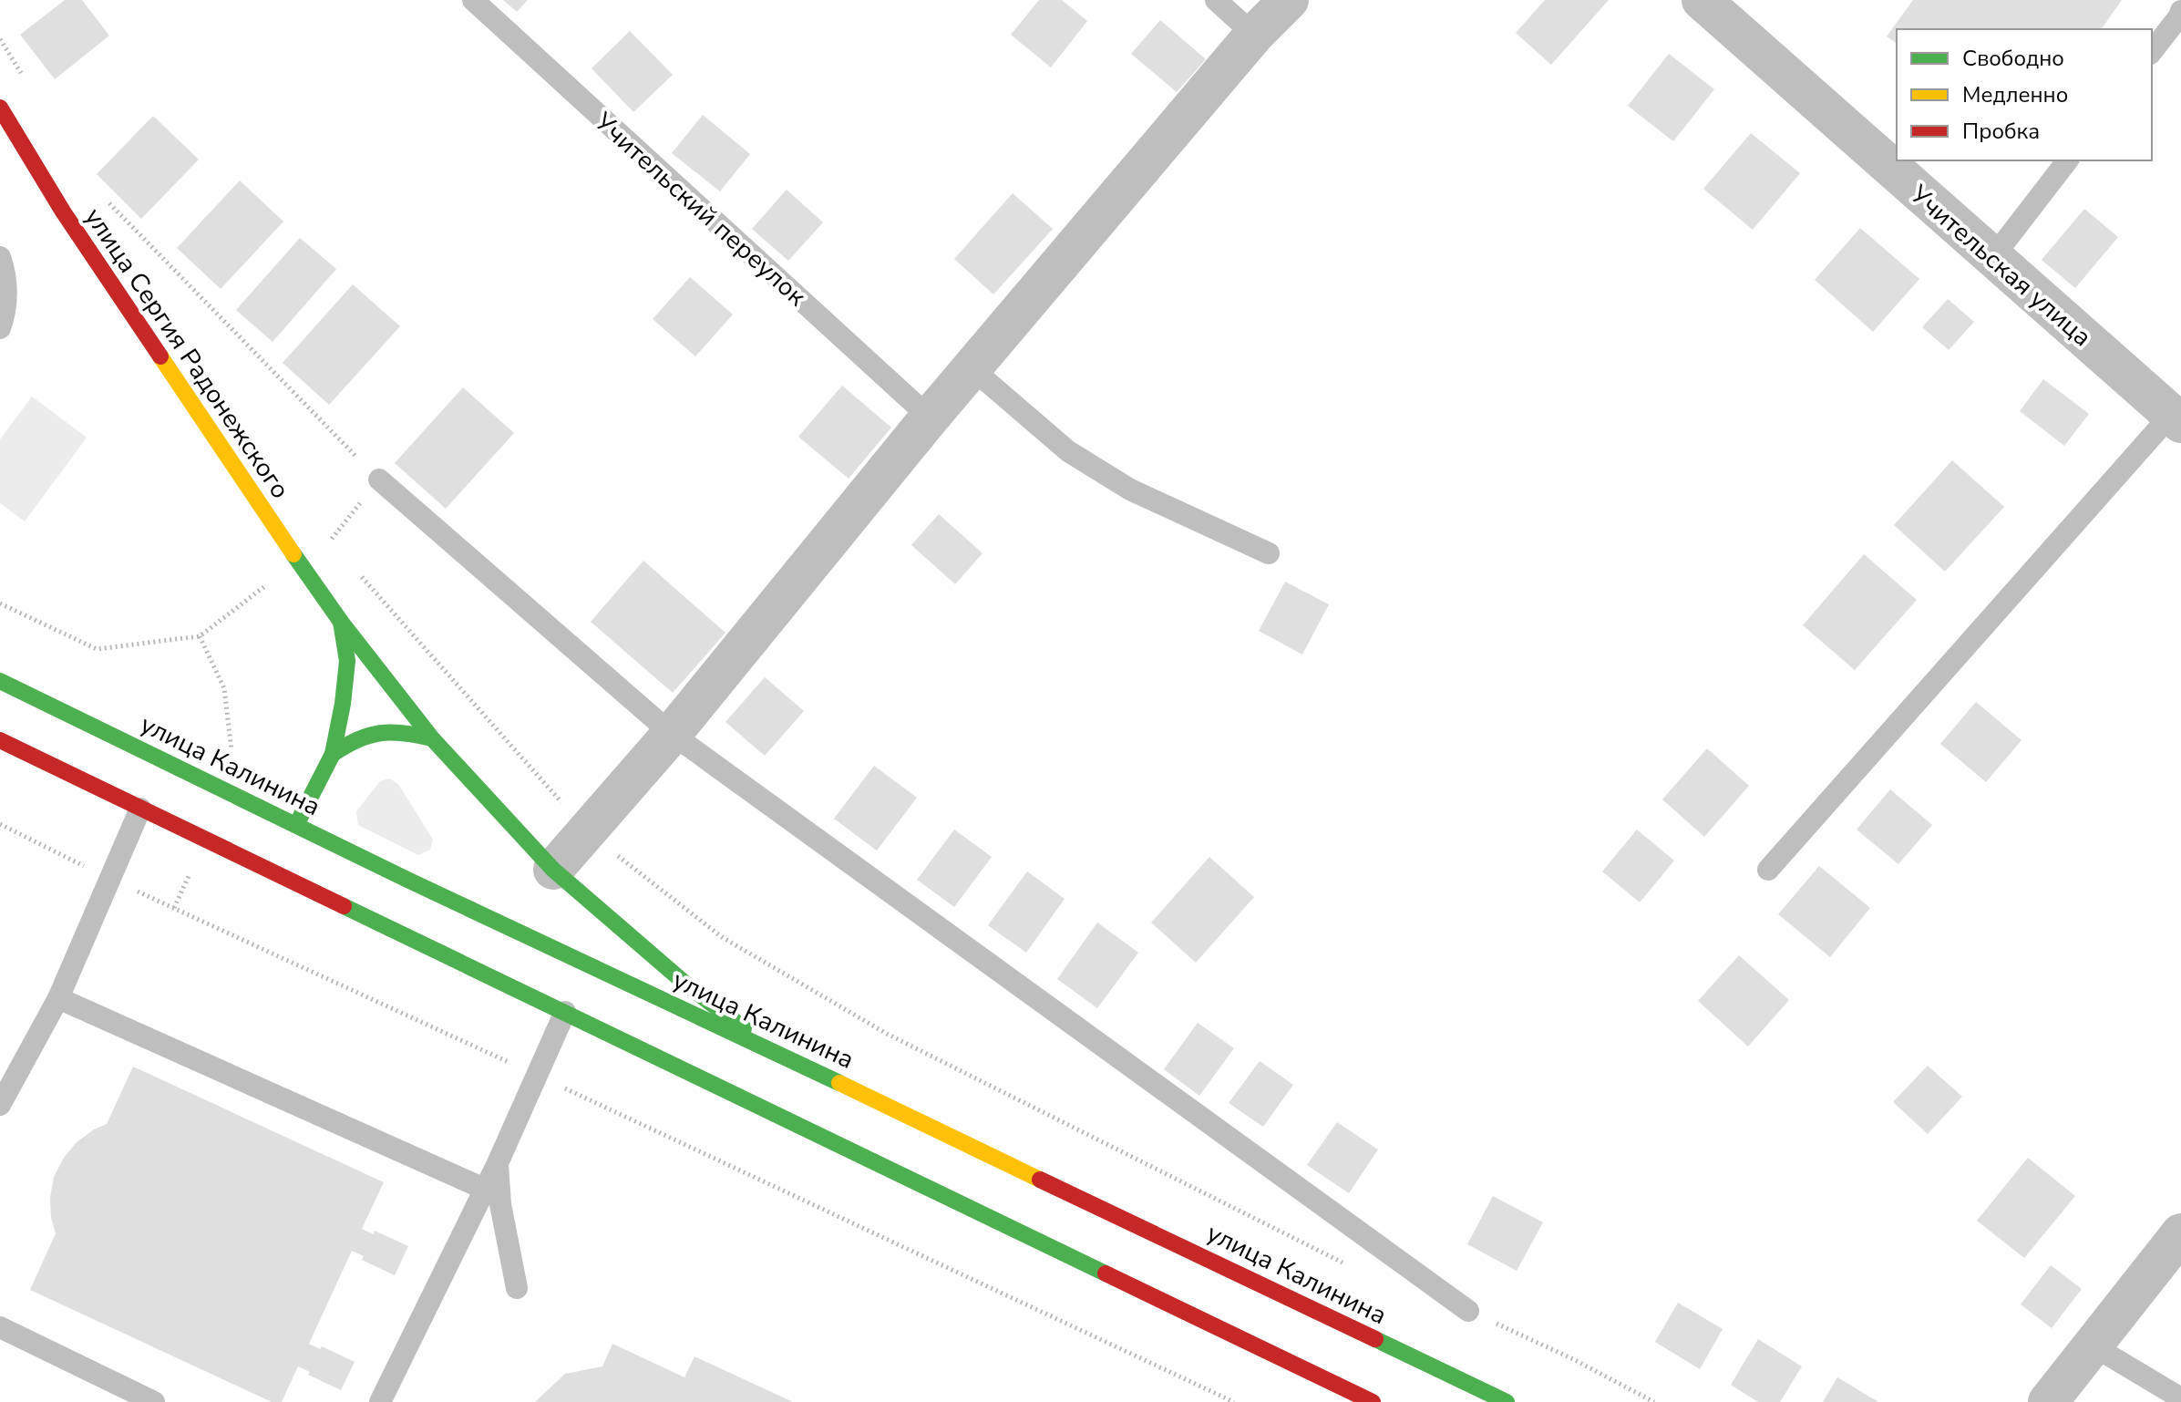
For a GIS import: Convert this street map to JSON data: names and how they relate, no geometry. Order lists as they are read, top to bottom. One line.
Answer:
{"streets":{"main road":["улица Сергия Радонежского","улица Калинина"],"street":["Учительская улица"],"lane":["Учительский переулок"]},"crossings":[["улица Сергия Радонежского","улица Калинина"]],"legend":["Свободно","Медленно","Пробка"]}
